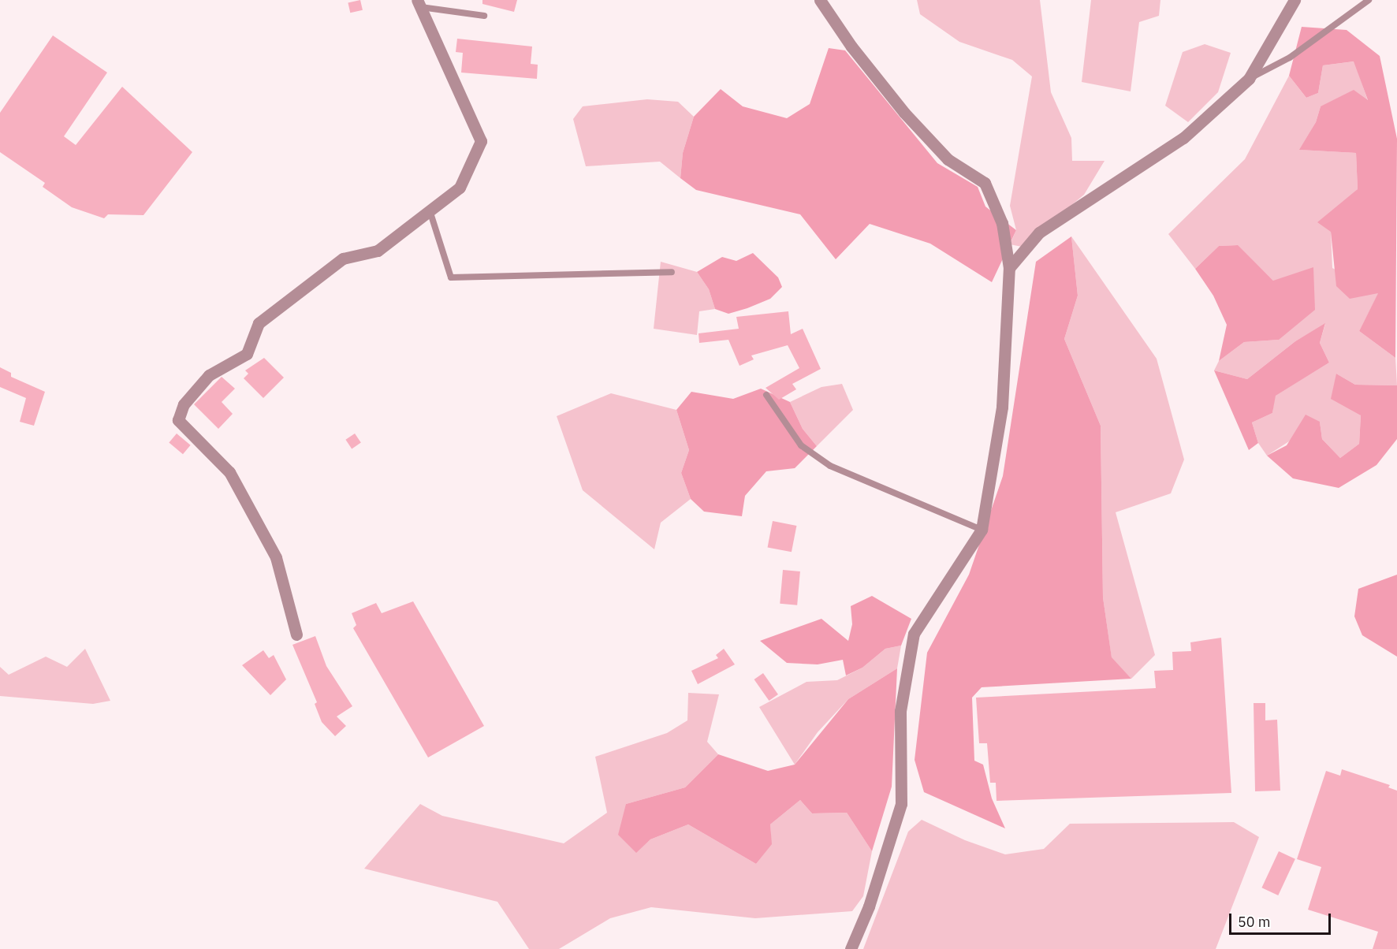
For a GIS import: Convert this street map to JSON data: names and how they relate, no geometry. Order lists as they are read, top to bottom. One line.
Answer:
{"scale_bar":"50 m"}
